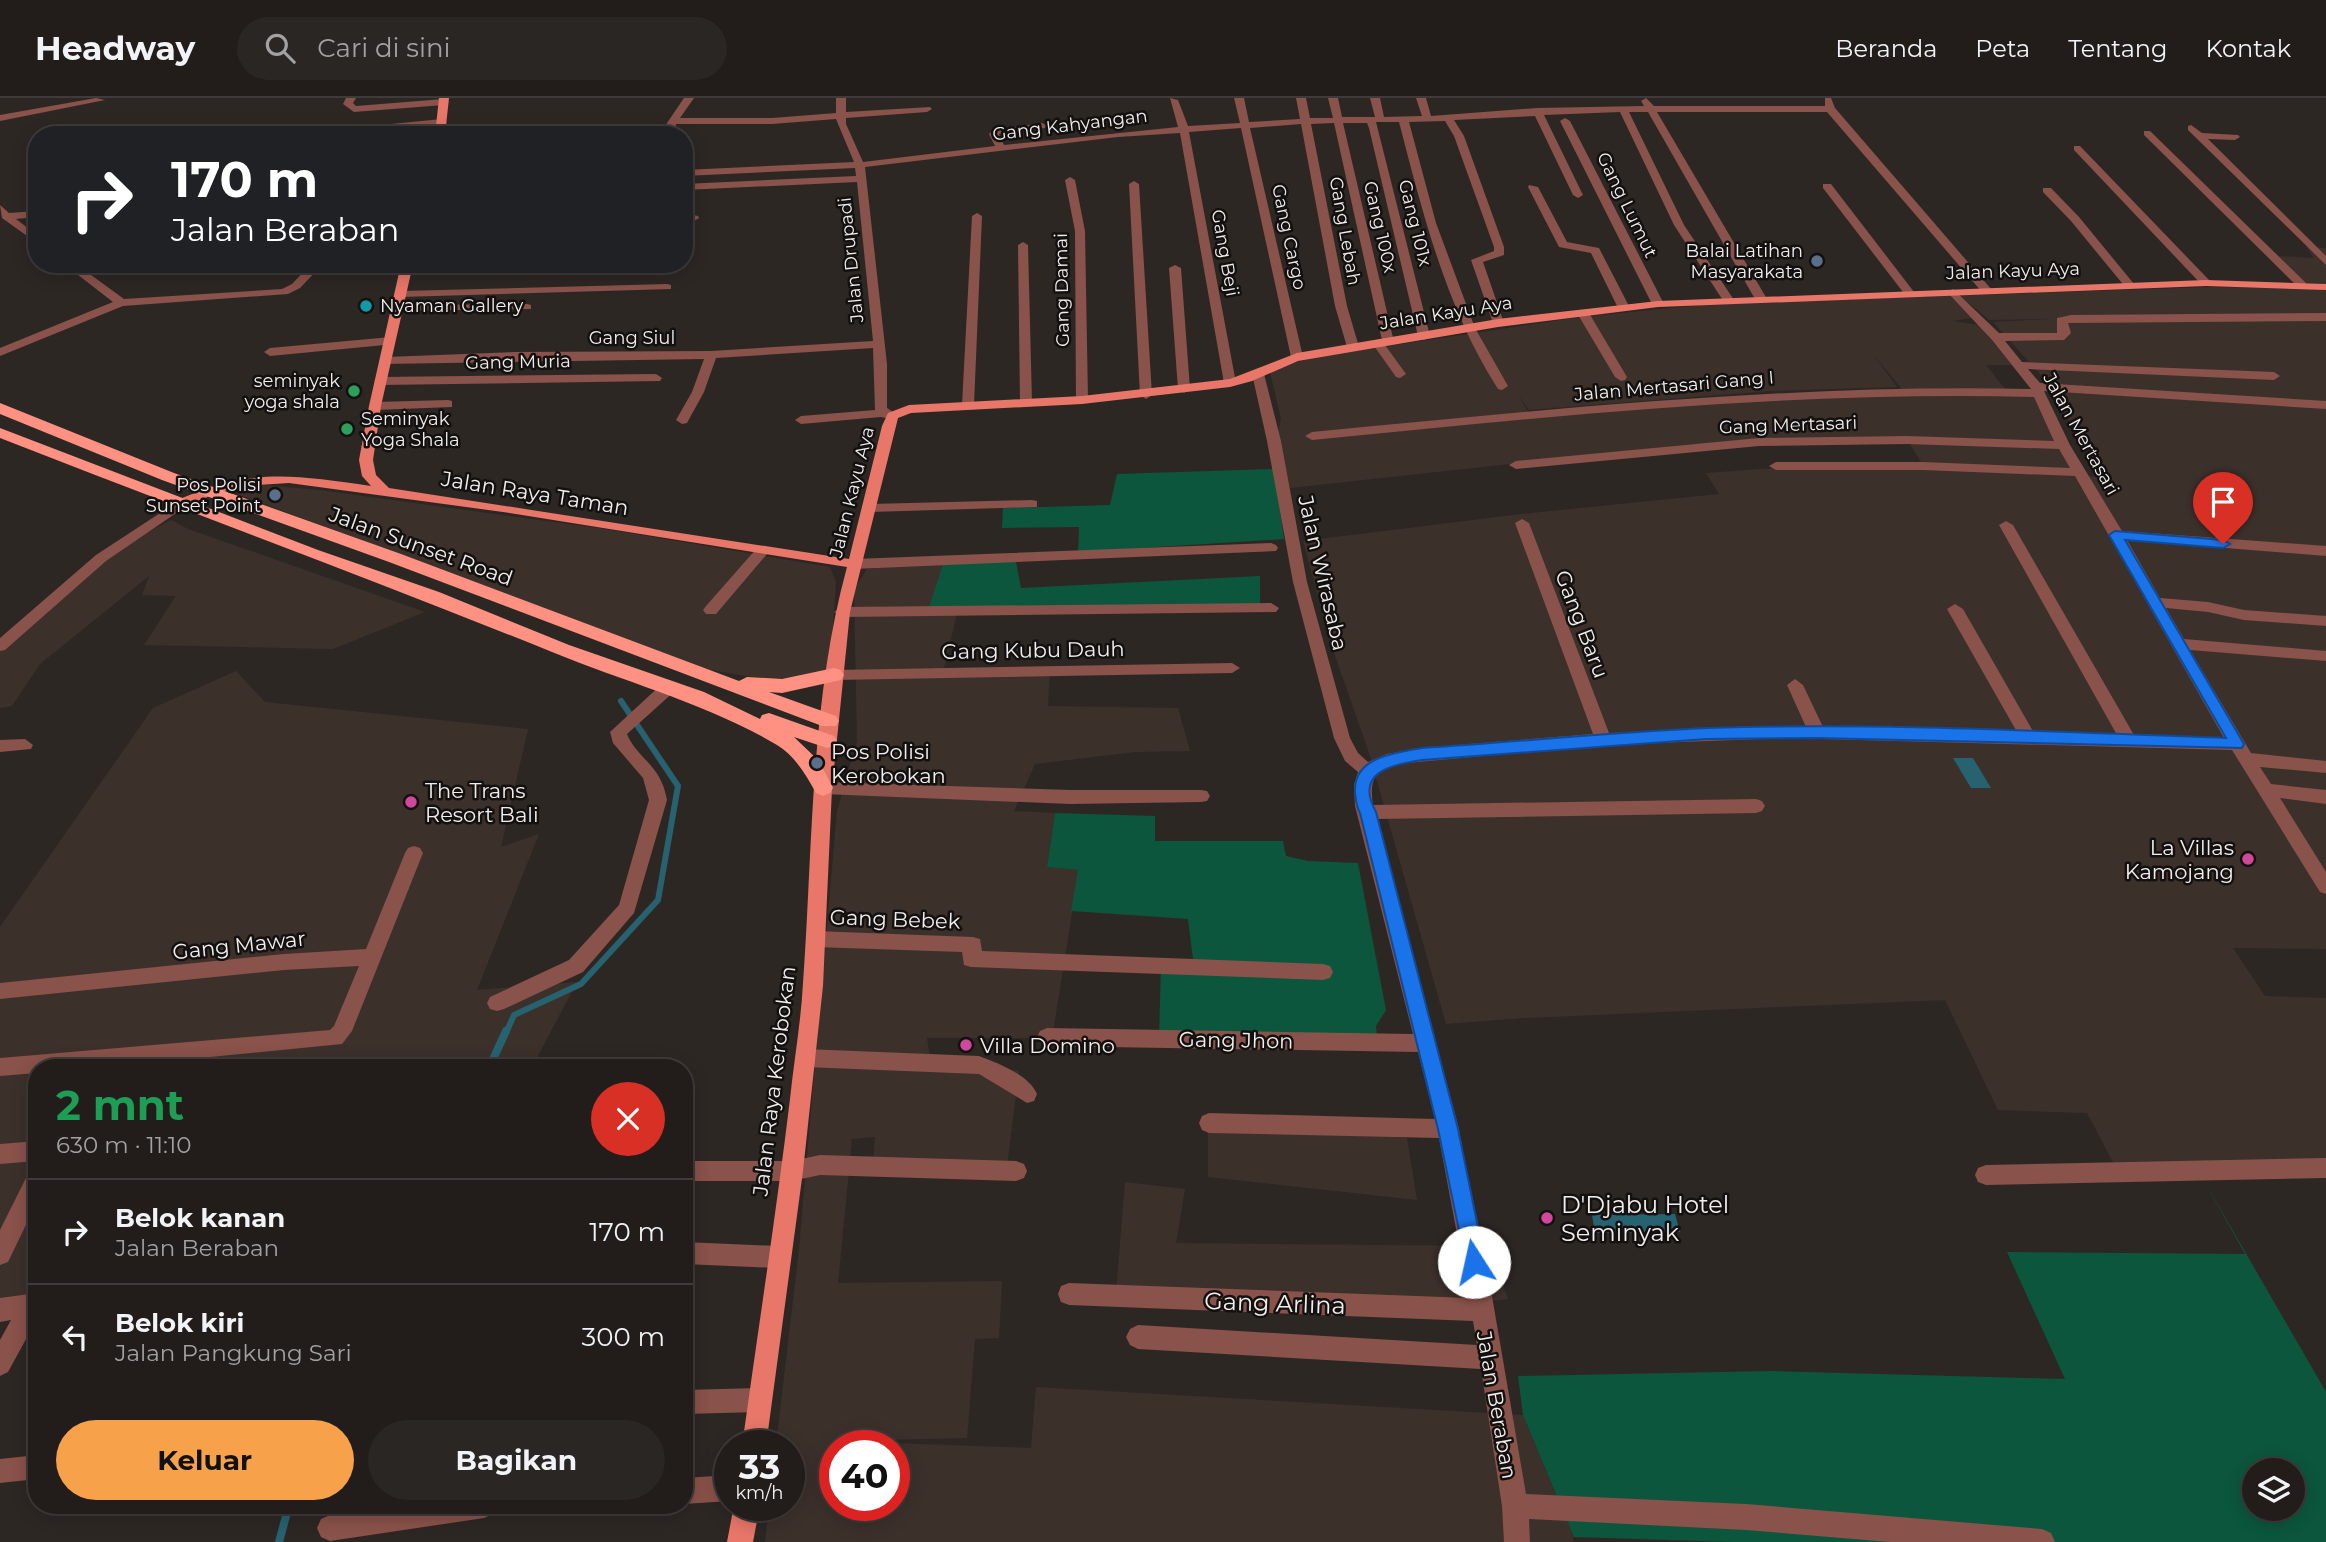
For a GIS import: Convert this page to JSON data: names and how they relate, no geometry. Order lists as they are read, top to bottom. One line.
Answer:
{"streets":{"highway":["Jalan Sunset Road"],"main road":["Jalan Kayu Aya","Jalan Raya Taman","Jalan Raya Kerobokan"],"street":["Gang Kahyangan","Gang Lumut","Gang 101x","Gang 100x","Gang Lebah","Gang Cargo","Gang Beji","Jalan Drupadi","Gang Damai","Gang Siul","Gang Muria","Jalan Mertasari Gang I","Gang Mertasari","Jalan Mertasari","Jalan Wirasaba","Gang Baru","Gang Kubu Dauh","Gang Bebek","Gang Mawar","Gang Jhon","Gang Arlina","Jalan Beraban"]},"crossings":[["Gang Kahyangan","Gang 101x"],["Gang Kahyangan","Gang 100x"],["Gang Kahyangan","Gang Lebah"],["Gang Kahyangan","Gang Cargo"],["Gang Kahyangan","Gang Beji"],["Gang Kahyangan","Jalan Drupadi"],["Gang Lumut","Jalan Kayu Aya"],["Gang 101x","Jalan Kayu Aya"],["Gang 100x","Jalan Kayu Aya"],["Gang Lebah","Jalan Kayu Aya"],["Gang Cargo","Jalan Kayu Aya"],["Gang Beji","Jalan Kayu Aya"],["Jalan Drupadi","Jalan Kayu Aya"],["Jalan Drupadi","Gang Siul"],["Jalan Kayu Aya","Gang Damai"],["Jalan Kayu Aya","Jalan Mertasari"],["Jalan Kayu Aya","Jalan Raya Taman"],["Jalan Kayu Aya","Jalan Sunset Road"],["Jalan Kayu Aya","Jalan Wirasaba"],["Jalan Kayu Aya","Gang Kubu Dauh"],["Jalan Kayu Aya","Jalan Raya Kerobokan"],["Jalan Mertasari Gang I","Jalan Mertasari"],["Gang Mertasari","Jalan Mertasari"],["Jalan Raya Taman","Jalan Sunset Road"],["Jalan Sunset Road","Jalan Raya Kerobokan"],["Jalan Wirasaba","Jalan Beraban"],["Gang Bebek","Jalan Raya Kerobokan"],["Gang Jhon","Jalan Beraban"],["Gang Arlina","Jalan Beraban"]],"places":["Balai Latihan Masyarakata","Nyaman Gallery","seminyak yoga shala","Seminyak Yoga Shala","Pos Polisi Sunset Point","Pos Polisi Kerobokan","The Trans Resort Bali","La Villas Kamojang","Villa Domino","D'Djabu Hotel Seminyak"],"page":{"header":"Headway","search":"Cari di sini","nav":["Beranda","Peta","Tentang","Kontak"],"turn":["170 m","Jalan Beraban"],"heading":["2 mnt","630 m · 11:10"],"list":[{"name":"Belok kanan","note":"Jalan Beraban","value":"170 m"},{"name":"Belok kiri","note":"Jalan Pangkung Sari","value":"300 m"}],"buttons":["Keluar","Bagikan"],"speed":"33 km/h","limit":"40"}}
